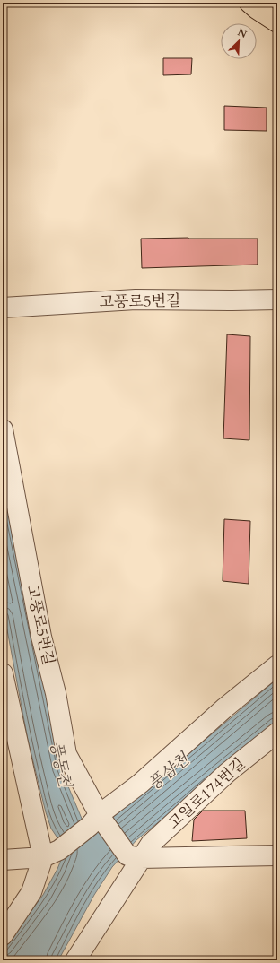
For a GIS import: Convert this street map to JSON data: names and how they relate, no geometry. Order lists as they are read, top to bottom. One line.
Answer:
{"streets":{"street":["고풍로5번길","고일로174번길"]},"crossings":[["고풍로5번길","고일로174번길"]],"water":["풍동천","풍삼천"],"north":"top right"}
